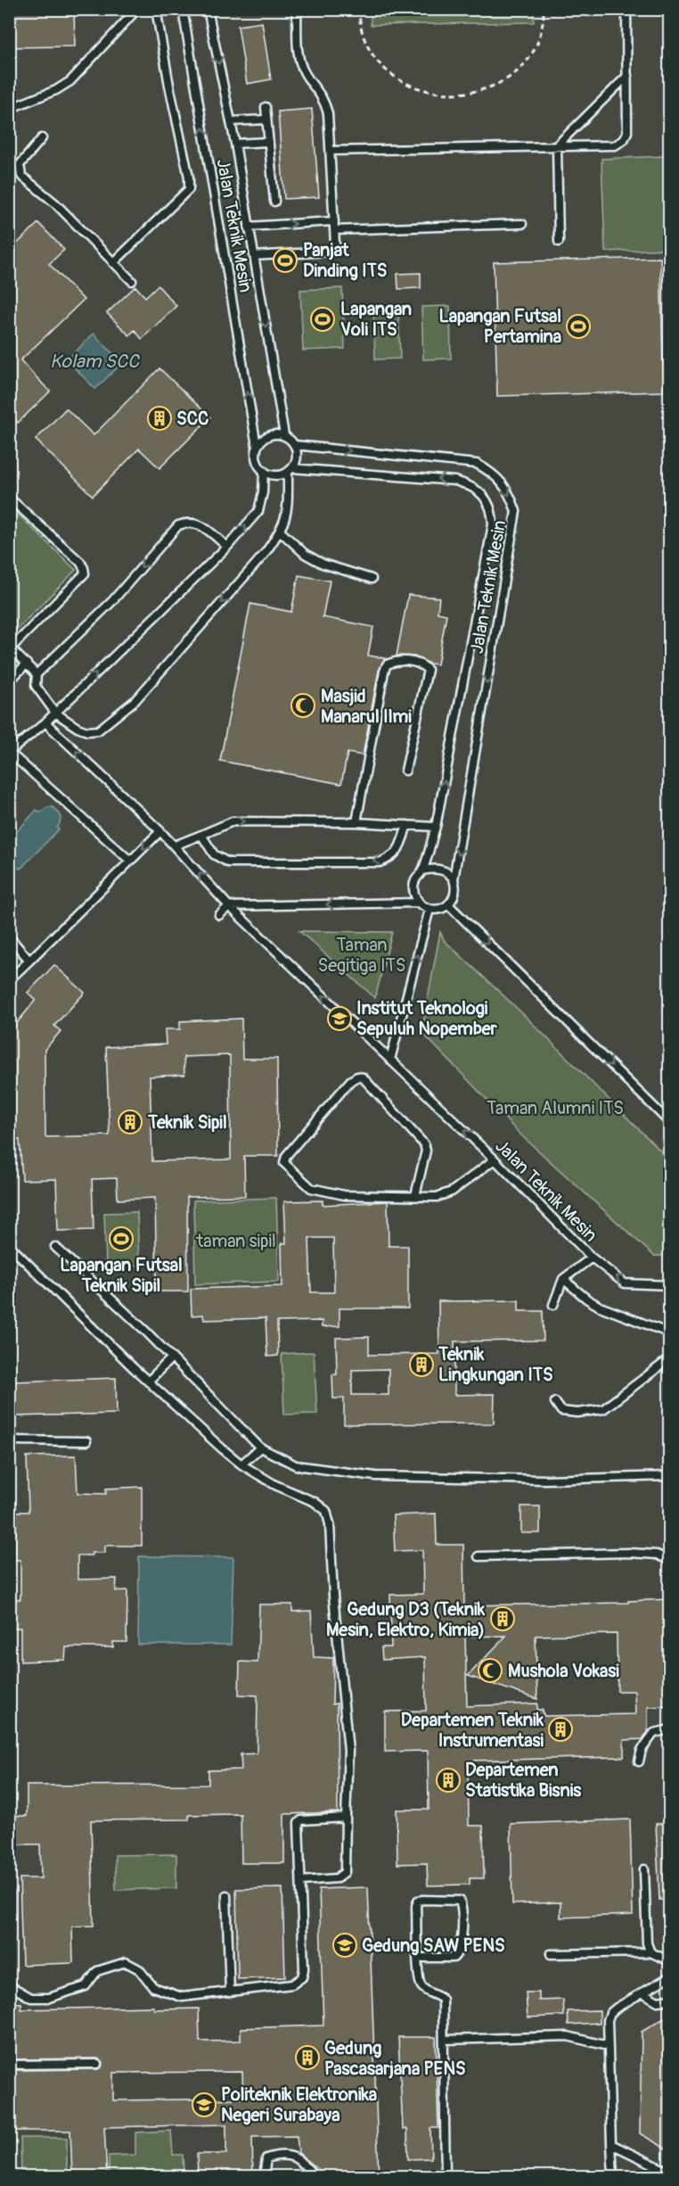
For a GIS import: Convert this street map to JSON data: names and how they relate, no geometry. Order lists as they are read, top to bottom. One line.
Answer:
{"streets":{"lane":["Jalan Teknik Mesin"]},"water":["Kolam SCC"],"parks":["Taman Segitiga ITS","Taman Alumni ITS","taman sipil"],"places":{"sports":["Panjat Dinding ITS","Lapangan Voli ITS","Lapangan Futsal Pertamina","Lapangan Futsal Teknik Sipil"],"building":["SCC","Teknik Sipil","Teknik Lingkungan ITS","Gedung D3 (Teknik Mesin, Elektro, Kimia)","Departemen Teknik Instrumentasi","Departemen Statistika Bisnis","Gedung Pascasarjana PENS"],"mosque":["Masjid Manarul Ilmi","Mushola Vokasi"],"school or university":["Institut Teknologi Sepuluh Nopember","Gedung SAW PENS","Politeknik Elektronika Negeri Surabaya"]}}
